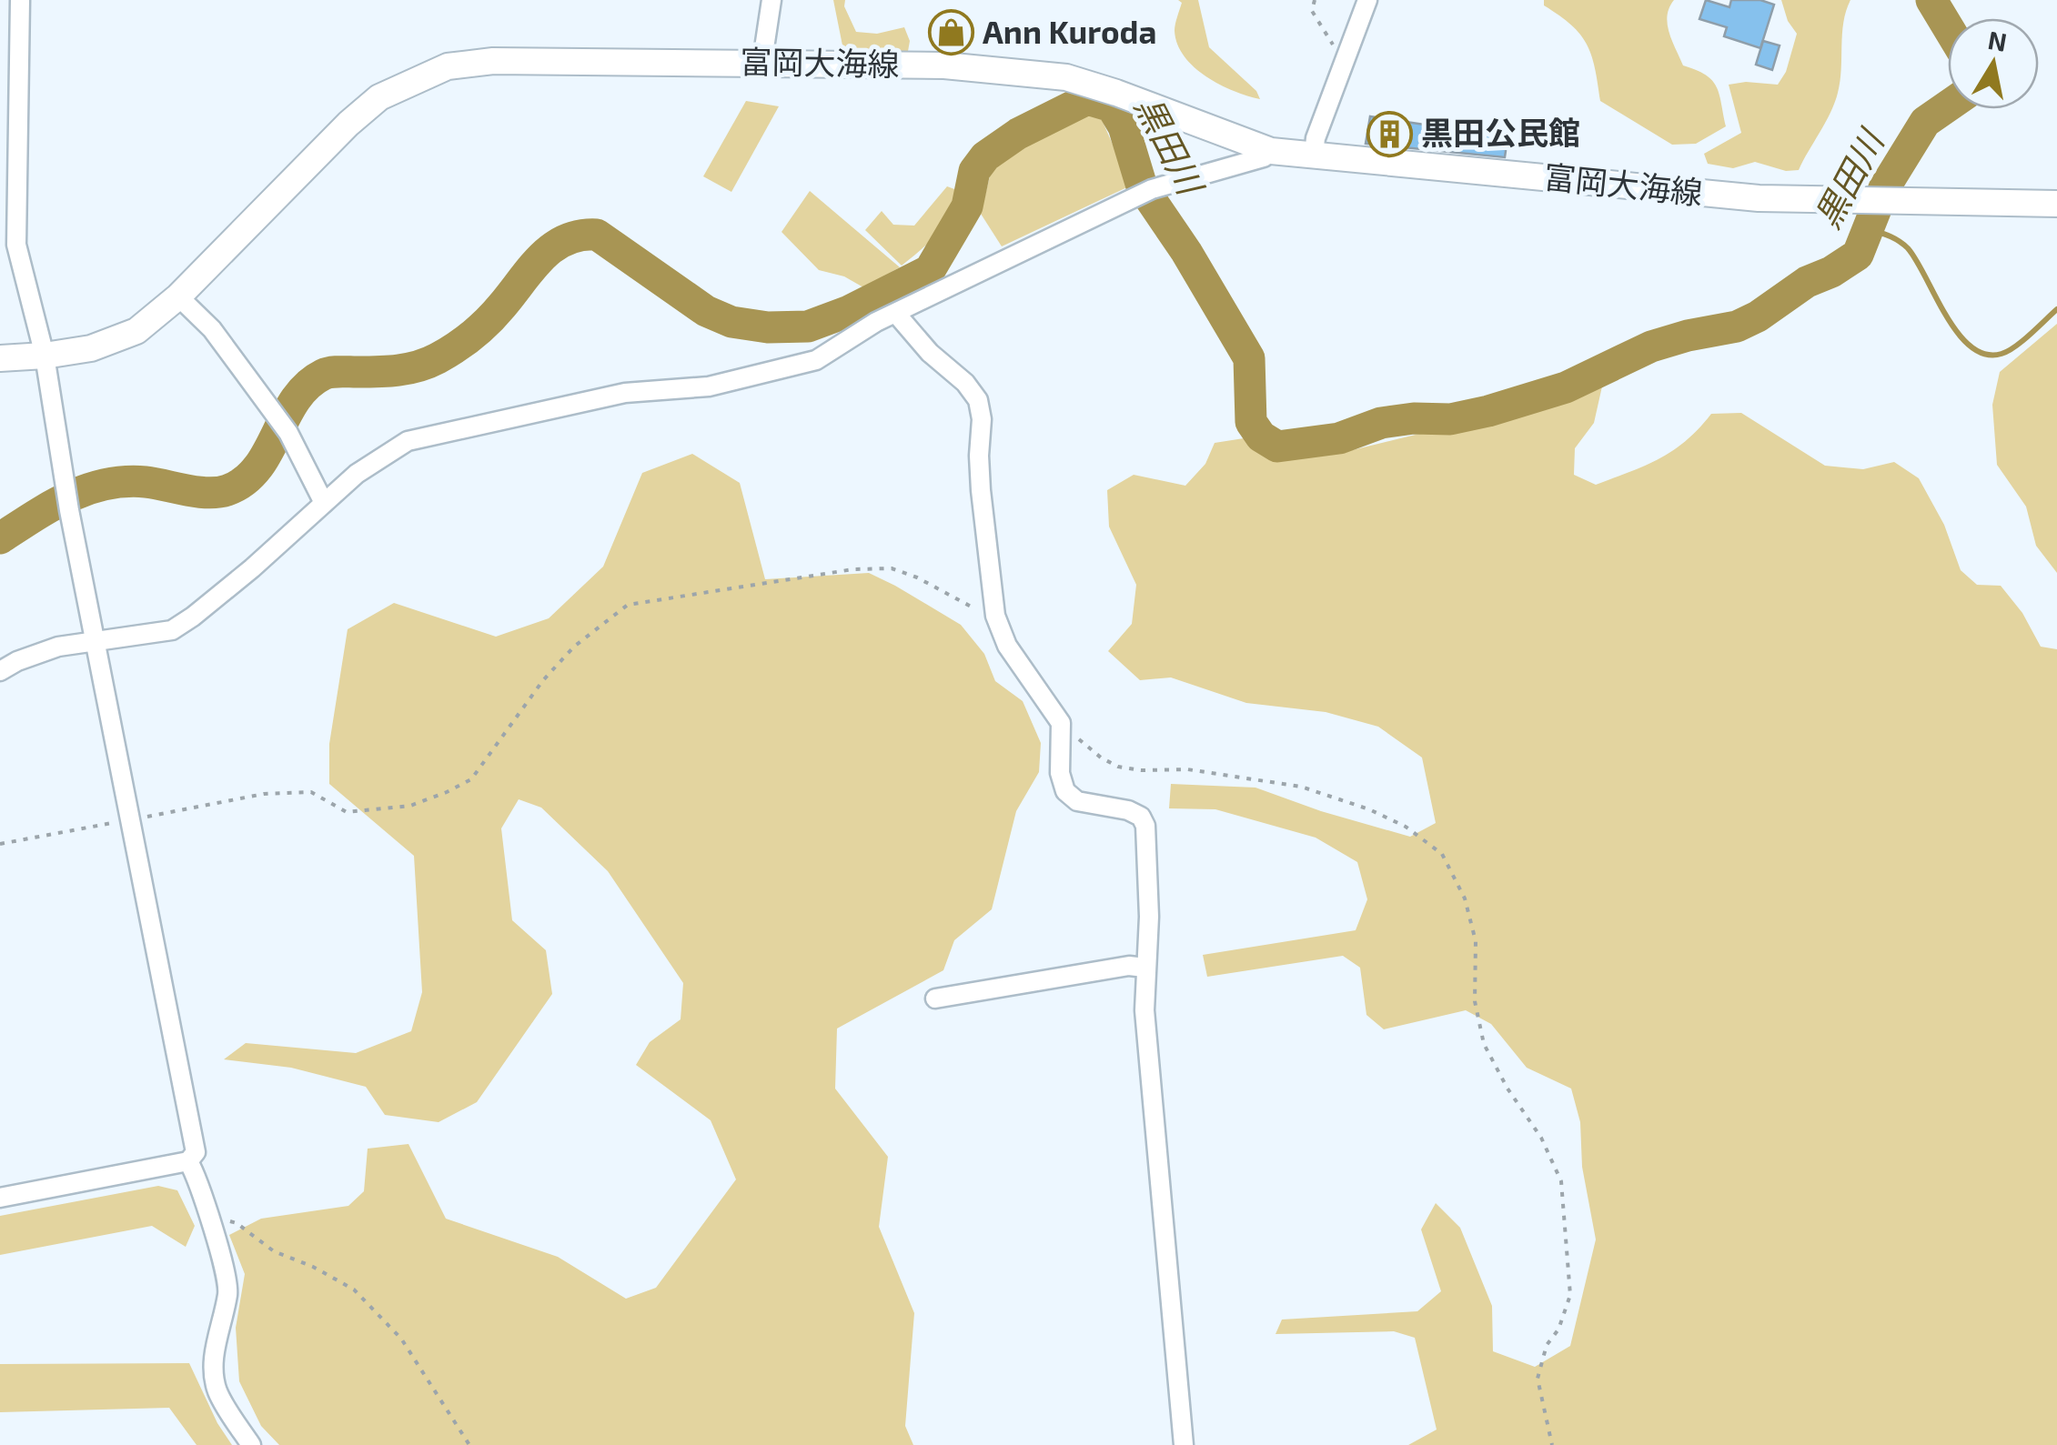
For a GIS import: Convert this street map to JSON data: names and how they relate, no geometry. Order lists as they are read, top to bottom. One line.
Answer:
{"streets":{"main road":["富岡大海線"]},"water":["黒田川"],"places":{"shop":["Ann Kuroda"],"building":["黒田公民館"]},"north":"top"}
